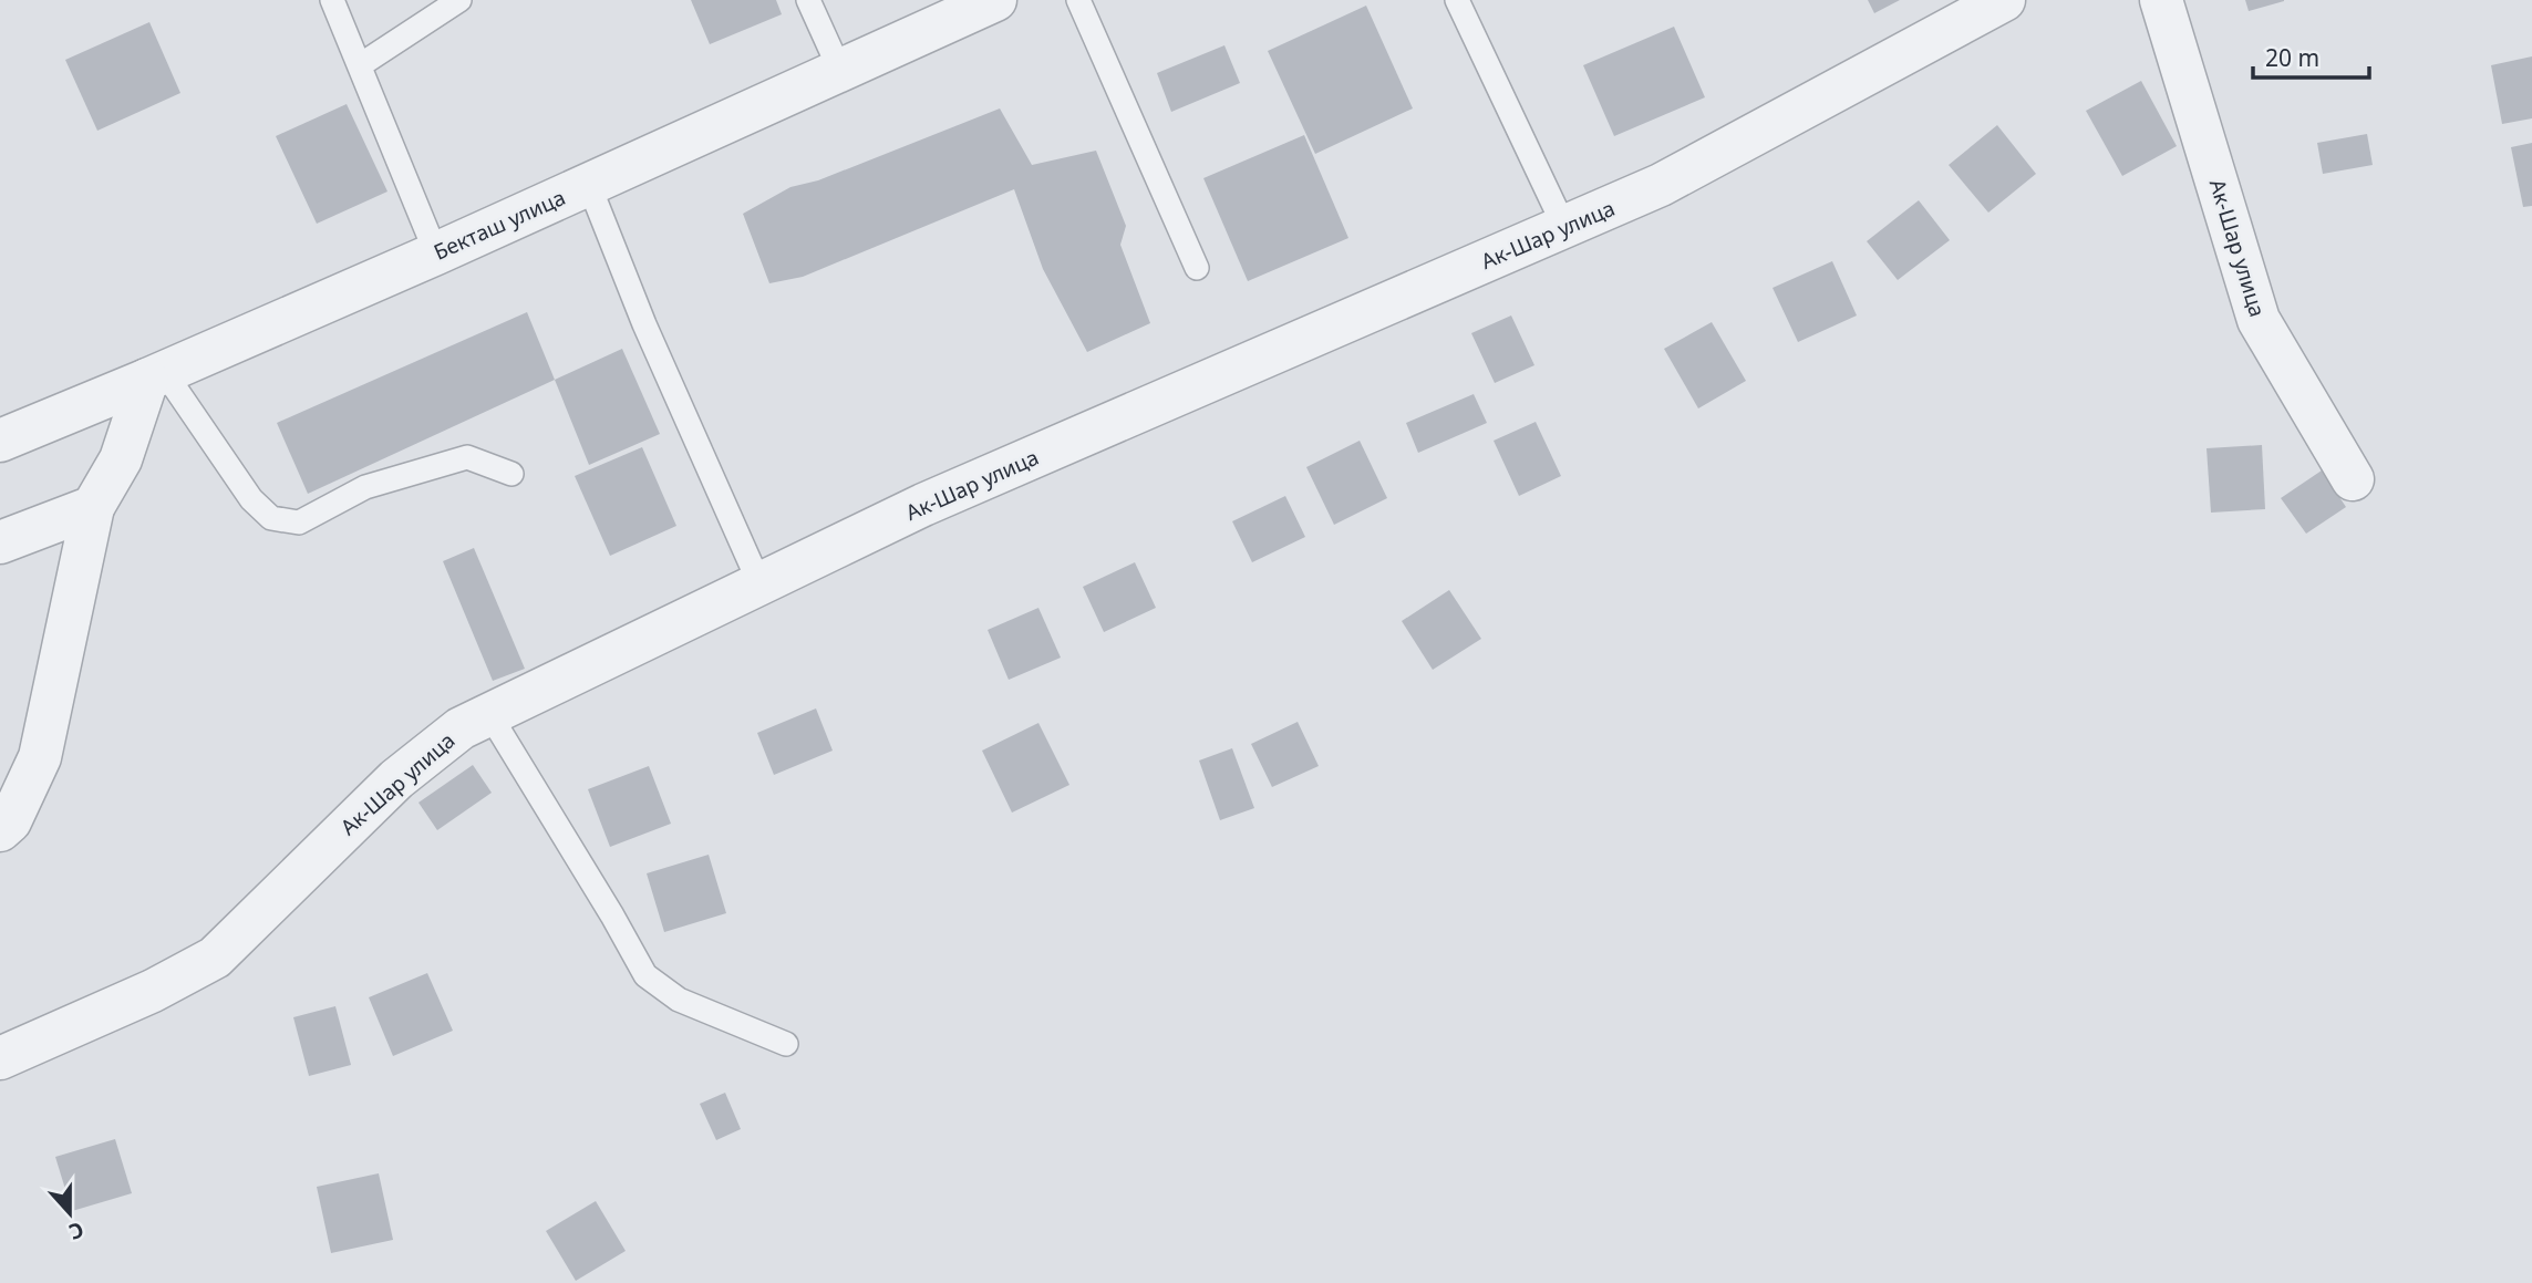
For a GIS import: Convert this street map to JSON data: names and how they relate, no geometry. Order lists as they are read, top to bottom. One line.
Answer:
{"streets":{"street":["Бекташ улица","Ак-Шар улица"]},"scale_bar":"20 m","north":"bottom"}
